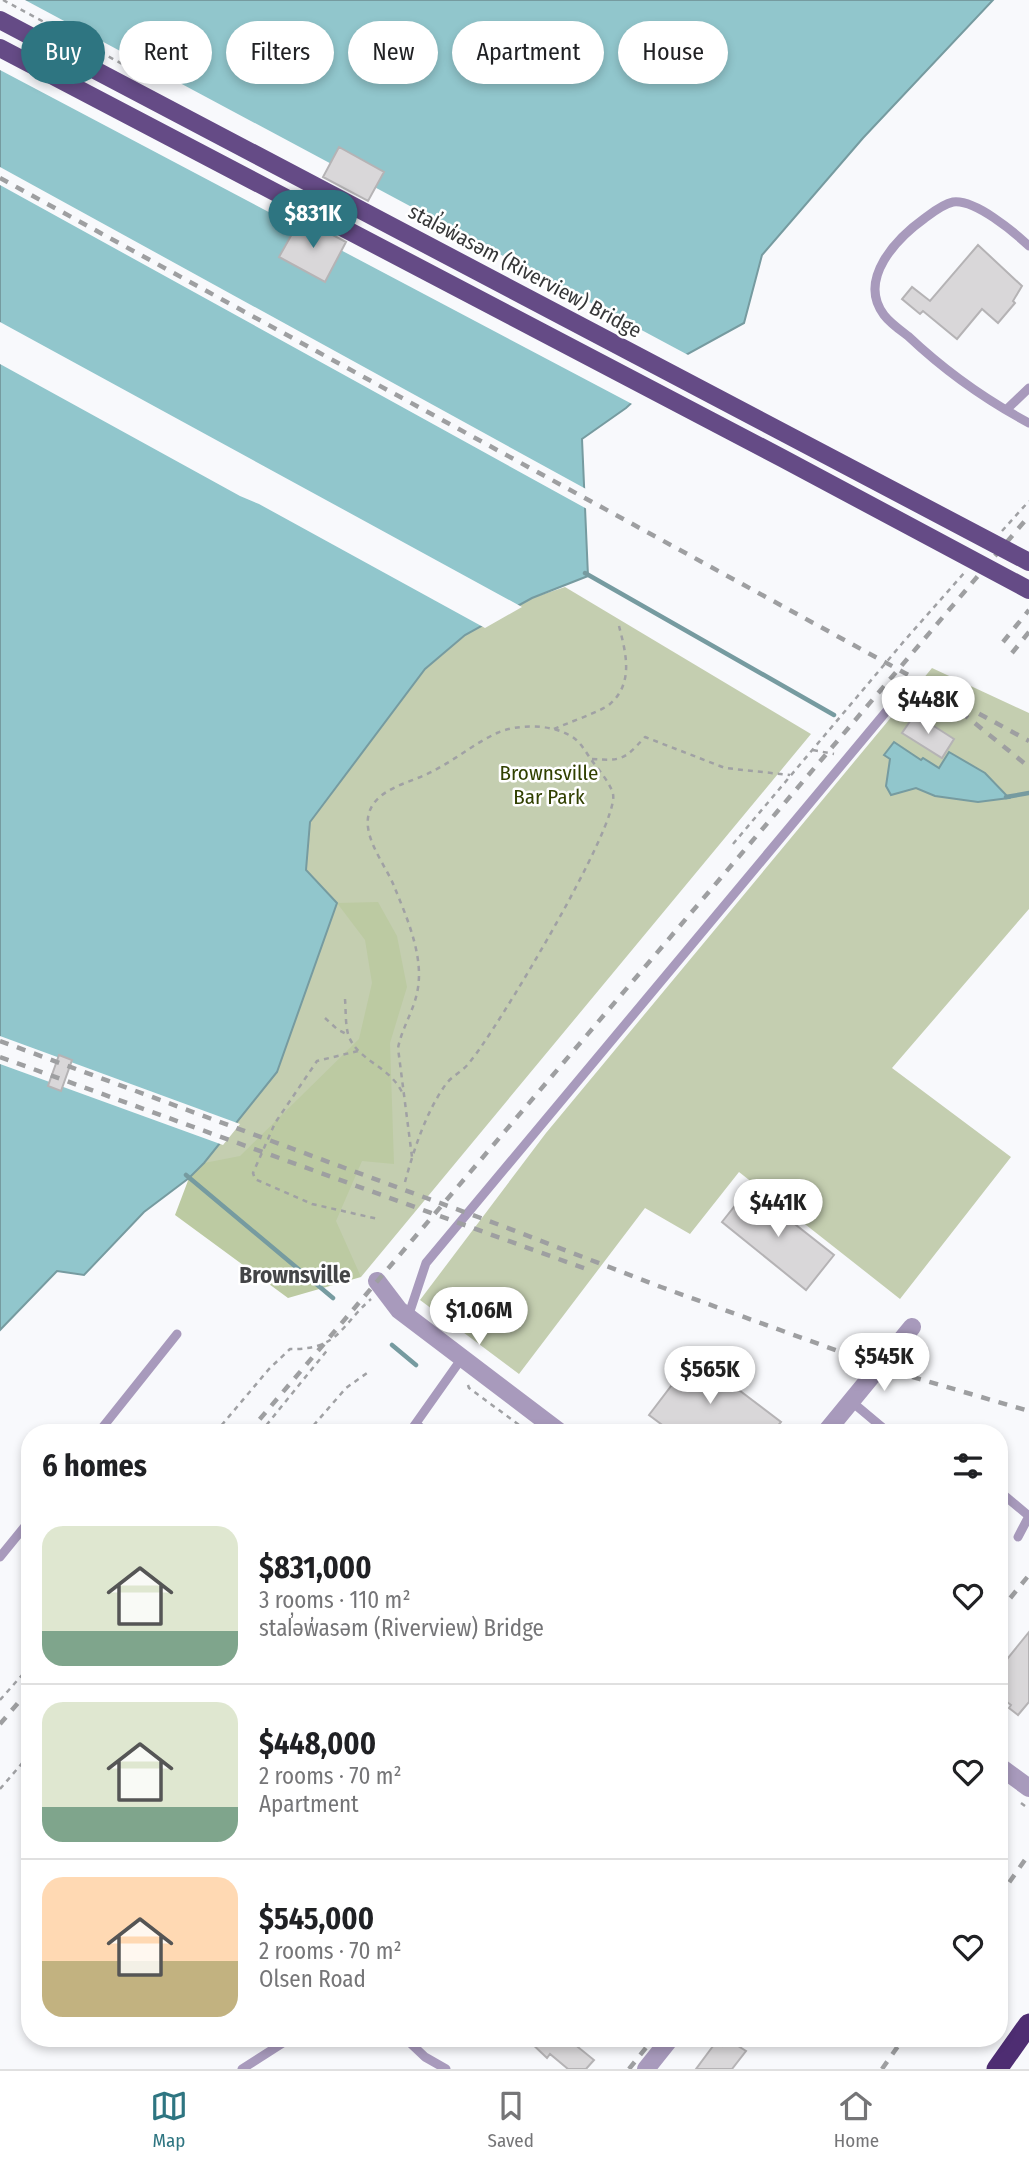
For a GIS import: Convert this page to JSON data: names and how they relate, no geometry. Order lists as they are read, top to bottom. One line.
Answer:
{"streets":{"main road":["stal̕əw̓asəm (Riverview) Bridge"]},"districts":["Brownsville"],"parks":["Brownsville Bar Park"],"page":{"chip":["Buy","Rent","Filters","New","Apartment","House"],"price":["$831K","$448K","$441K","$1.06M","$545K","$565K"],"heading":"6 homes","list":[{"name":"$831,000","note":"3 rooms · 110 m² · stal̕əw̓asəm (Riverview) Bridge"},{"name":"$448,000","note":"2 rooms · 70 m² · Apartment"},{"name":"$545,000","note":"2 rooms · 70 m² · Olsen Road"}],"tabs":["Map","Saved","Home"]}}
